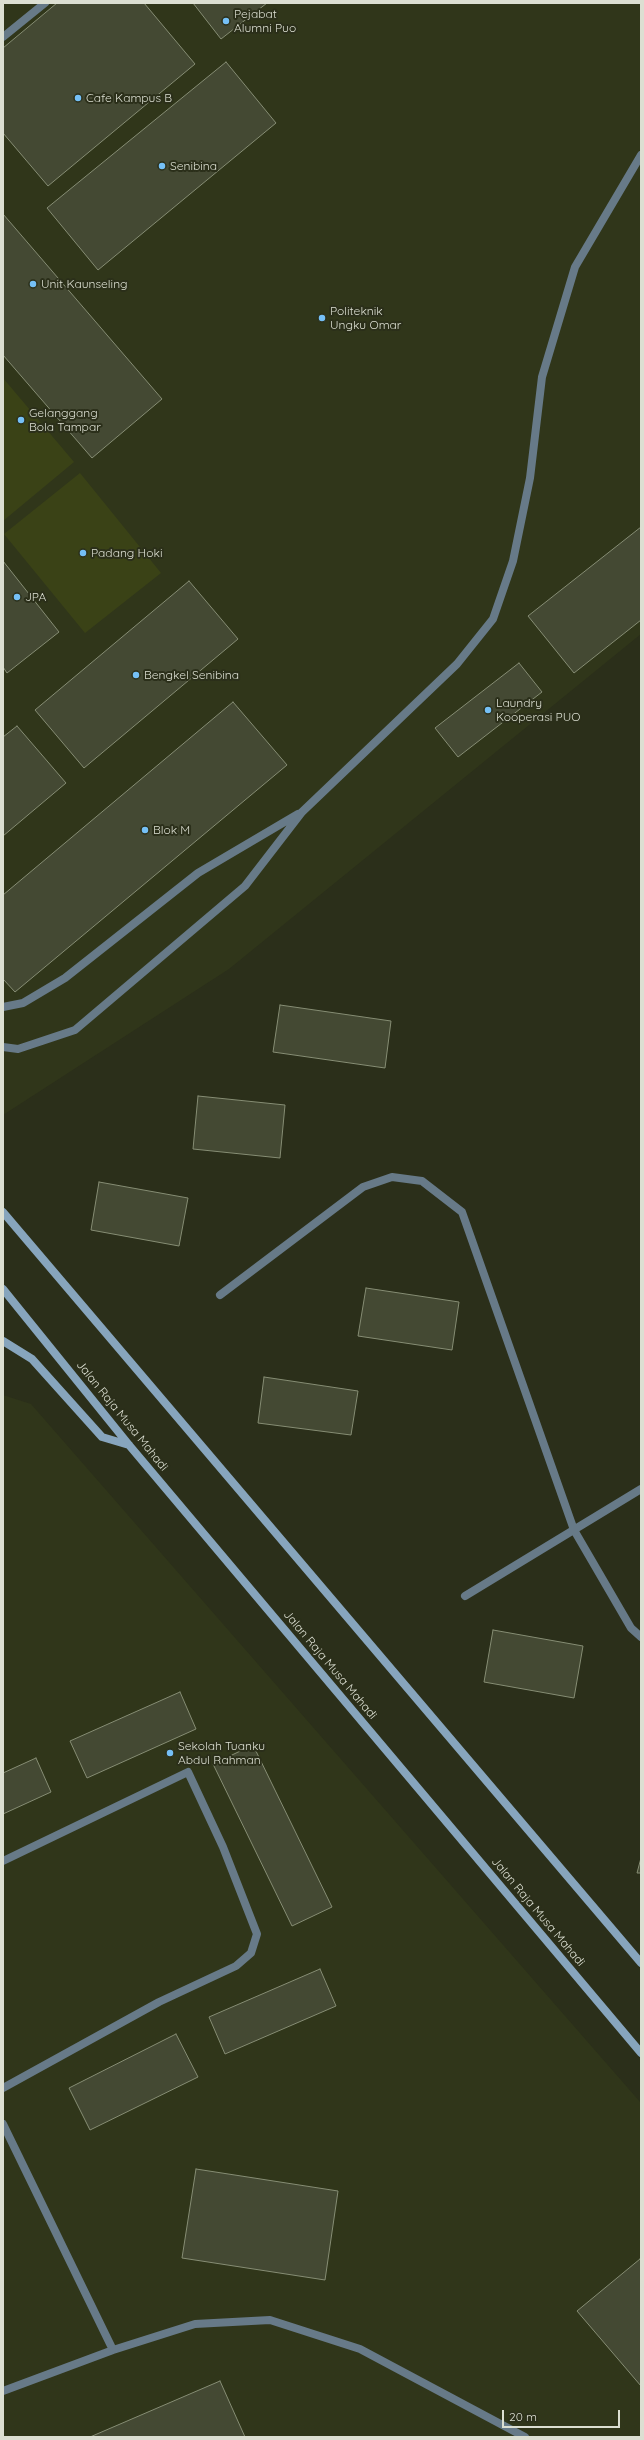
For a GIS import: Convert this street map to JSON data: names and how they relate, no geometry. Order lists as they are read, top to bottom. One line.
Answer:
{"streets":{"main road":["Jalan Raja Musa Mahadi"]},"places":["Pejabat Alumni Puo","Cafe Kampus B","Senibina","Unit Kaunseling","Politeknik Ungku Omar","Gelanggang Bola Tampar","Padang Hoki","JPA","Bengkel Senibina","Laundry Kooperasi PUO","Blok M","Sekolah Tuanku Abdul Rahman"],"scale_bar":"20 m"}
